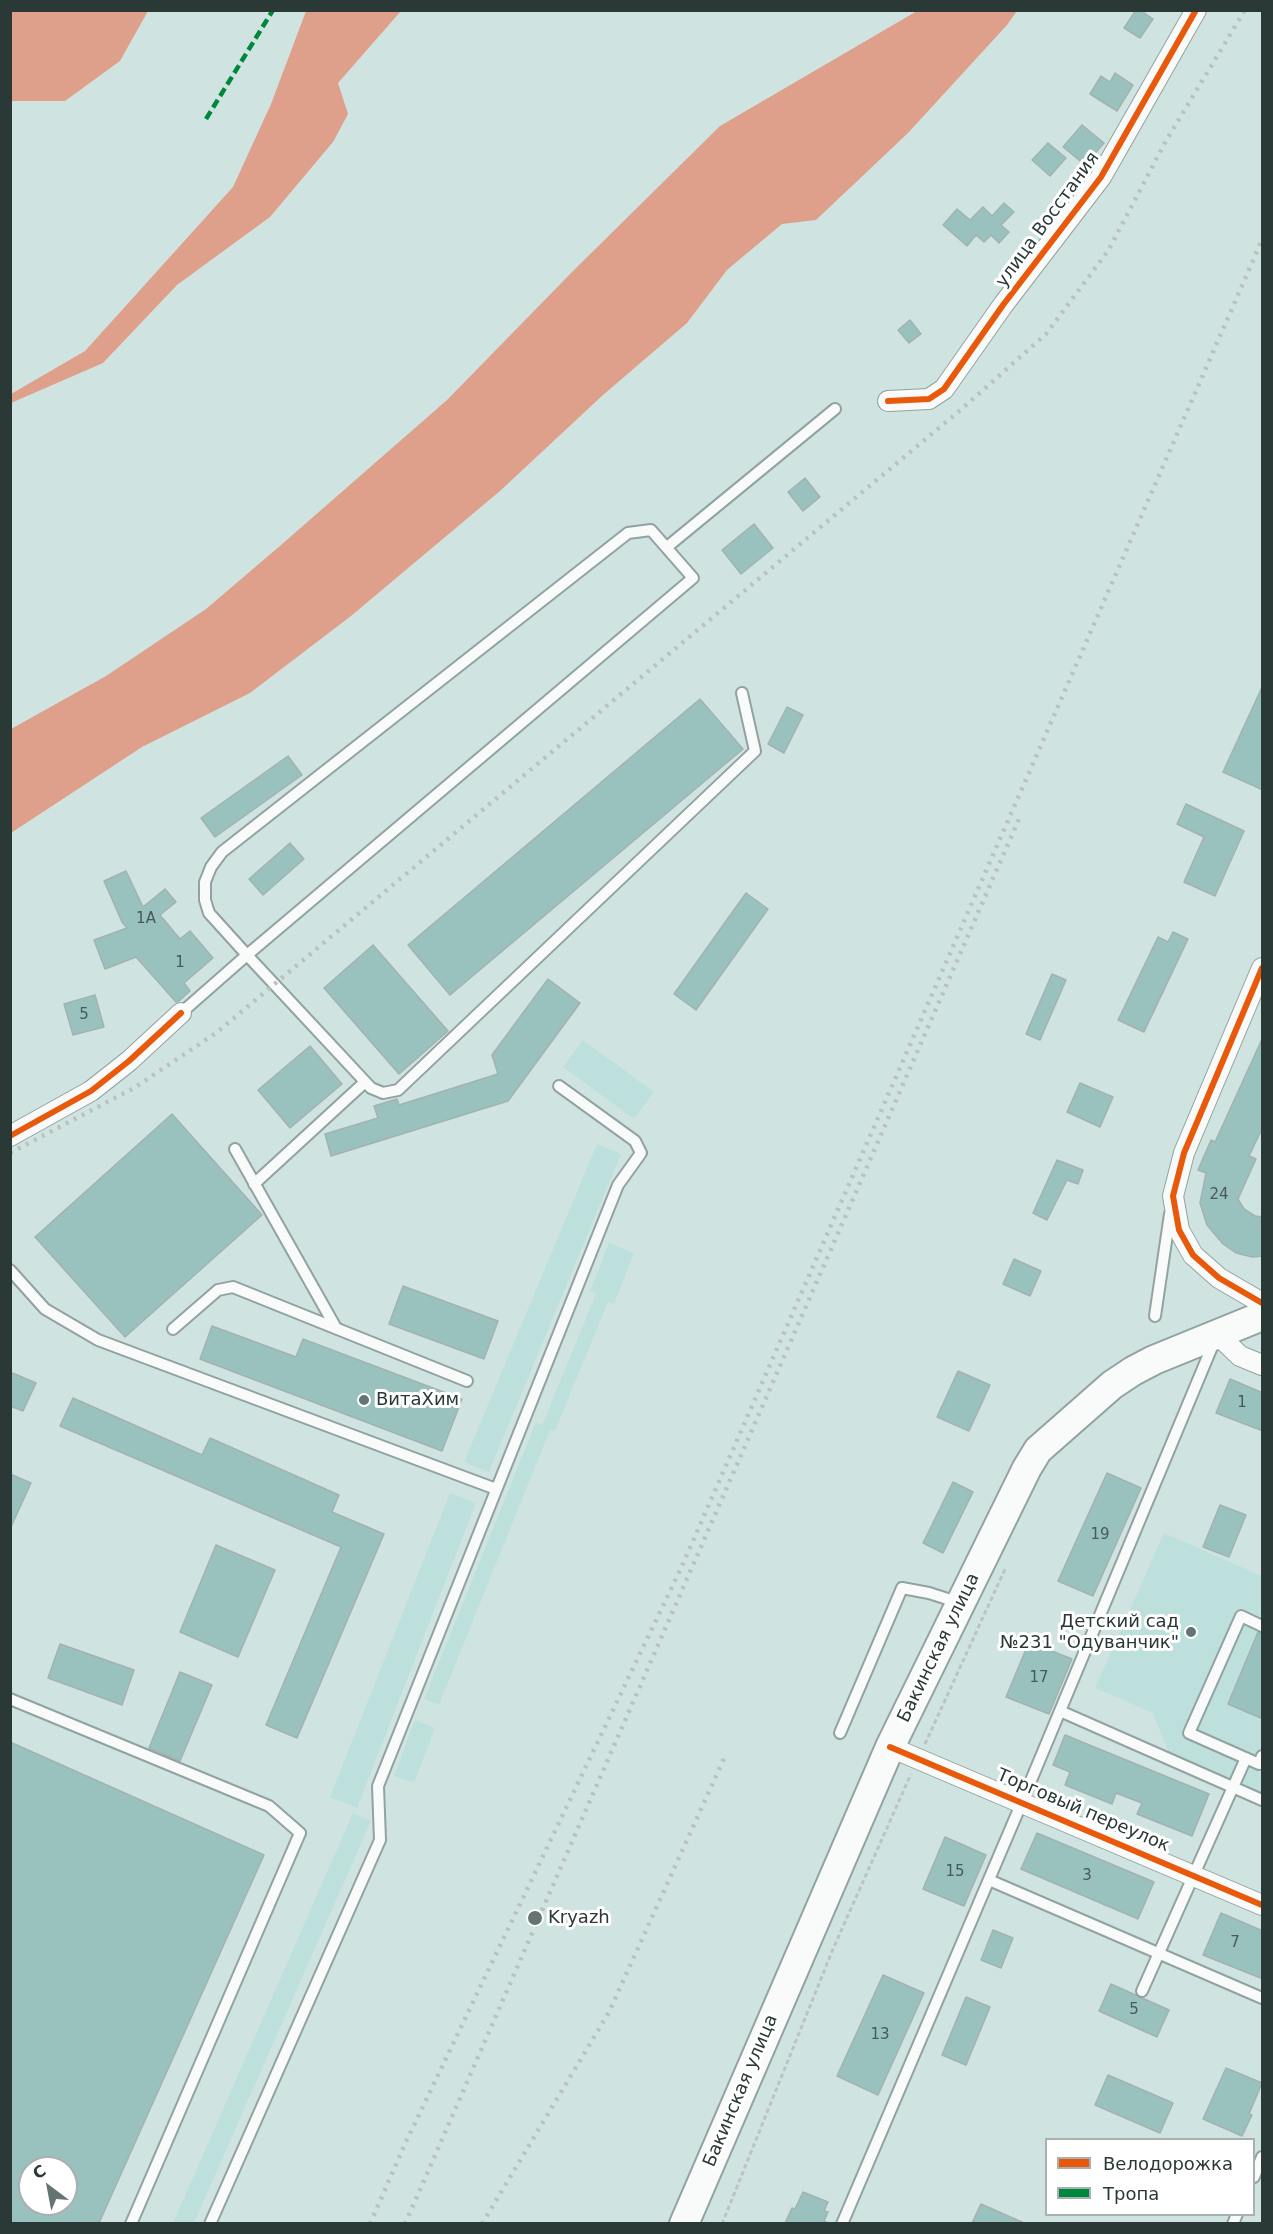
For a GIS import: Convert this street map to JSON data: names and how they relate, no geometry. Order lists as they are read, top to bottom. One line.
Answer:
{"streets":{"main road":["Бакинская улица"],"street":["улица Восстания","Торговый переулок"]},"crossings":[["Бакинская улица","Торговый переулок"]],"places":["ВитаХим","Детский сад №231 \"Одуванчик\"","Kryazh"],"house_numbers":["1А","1","5","24","1","19","17","15","3","7","5","13"],"legend":["Велодорожка","Тропа"],"north":"top left"}
